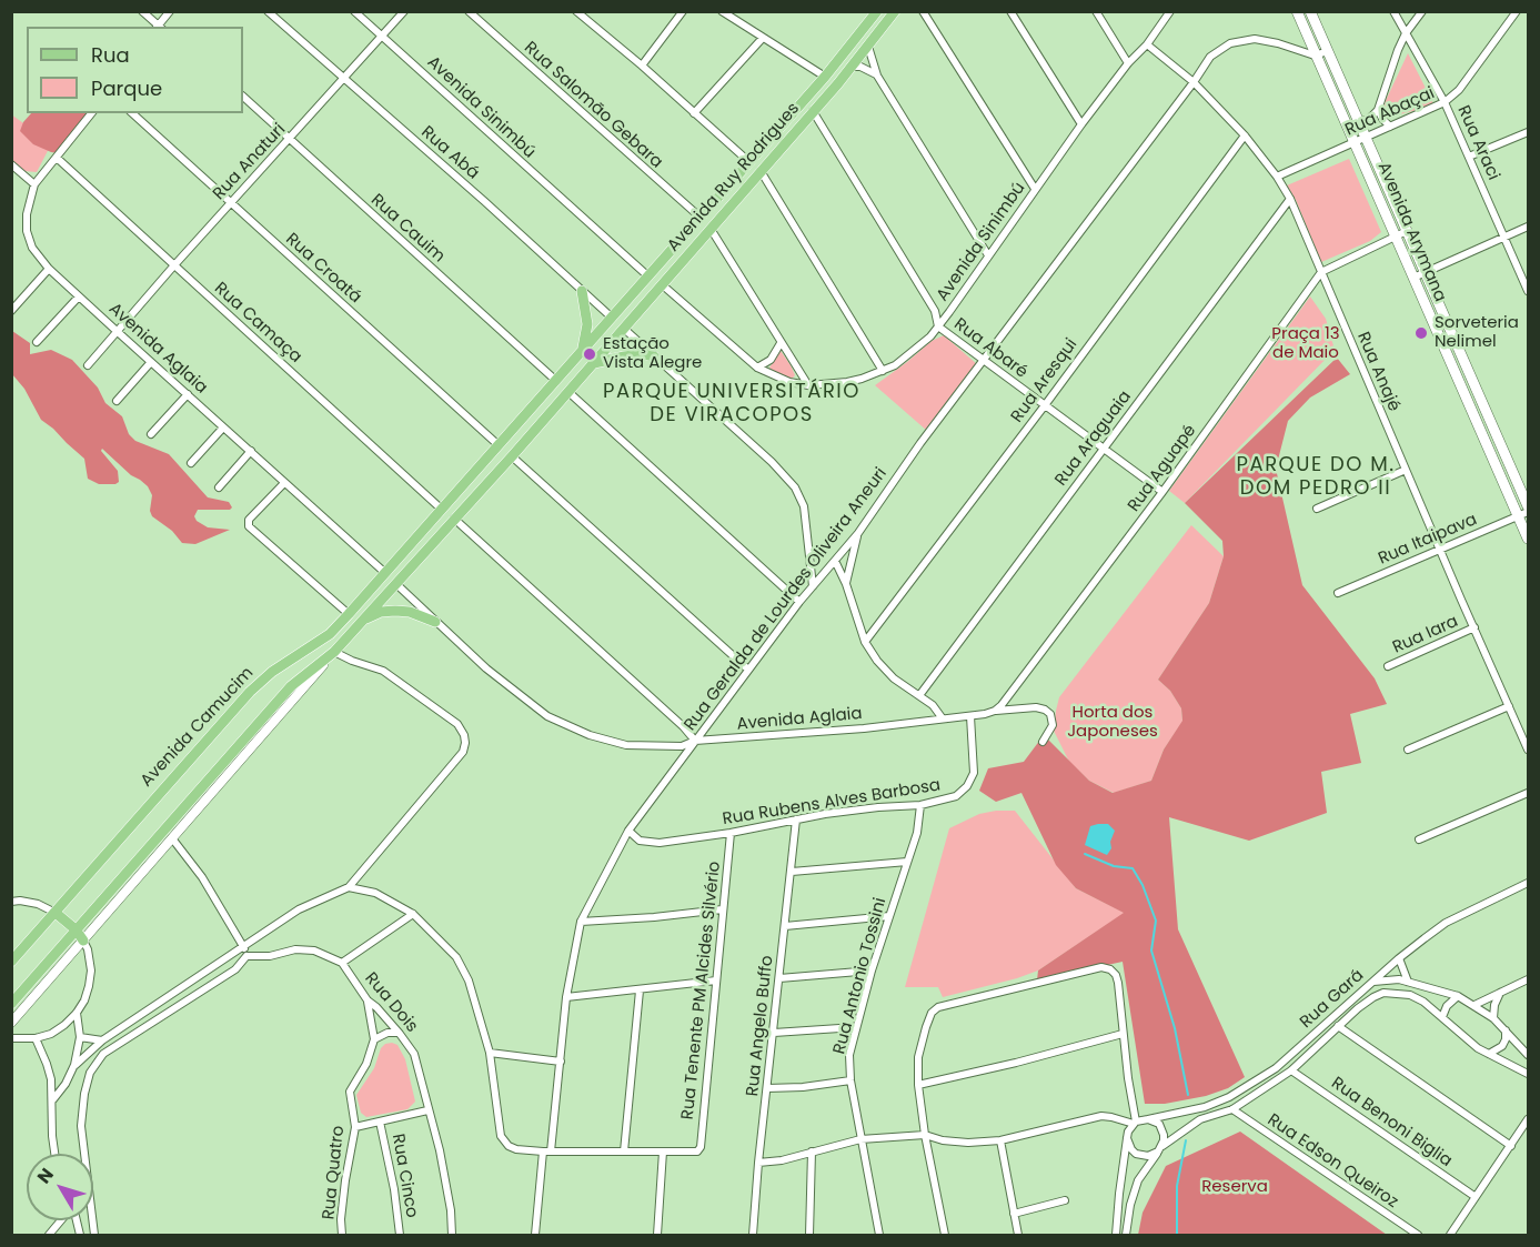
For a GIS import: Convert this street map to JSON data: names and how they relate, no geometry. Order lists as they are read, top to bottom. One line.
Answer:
{"streets":{"main road":["Avenida Ruy Rodrigues","Avenida Arymana","Avenida Camucim"],"street":["Rua Salomão Gebara","Avenida Sinimbú","Rua Abaçai","Rua Araci","Rua Abá","Rua Anaturi","Rua Cauim","Rua Croatá","Rua Camaça","Avenida Aglaia","Rua Abaré","Rua Anajé","Rua Aresqui","Rua Araguaia","Rua Aguapé","Rua Itaipava","Rua Geralda de Lourdes Oliveira Aneuri","Rua Iara","Rua Rubens Alves Barbosa","Rua Antonio Tossini","Rua Tenente PM Alcides Silvério","Rua Gará","Rua Dois","Rua Angelo Buffo","Rua Benoni Biglia","Rua Edson Queiroz","Rua Quatro","Rua Cinco"]},"crossings":[["Rua Salomão Gebara","Avenida Ruy Rodrigues"],["Avenida Sinimbú","Rua Anaturi"],["Avenida Sinimbú","Avenida Ruy Rodrigues"],["Avenida Sinimbú","Rua Abaré"],["Avenida Sinimbú","Rua Anajé"],["Rua Abaçai","Rua Araci"],["Rua Abaçai","Avenida Arymana"],["Rua Abaçai","Rua Anajé"],["Rua Abá","Rua Anaturi"],["Rua Abá","Avenida Ruy Rodrigues"],["Rua Anaturi","Rua Cauim"],["Rua Anaturi","Rua Croatá"],["Rua Anaturi","Rua Camaça"],["Rua Anaturi","Avenida Aglaia"],["Avenida Ruy Rodrigues","Rua Abaré"],["Avenida Ruy Rodrigues","Avenida Camucim"],["Rua Cauim","Avenida Camucim"],["Avenida Arymana","Rua Aguapé"],["Avenida Arymana","Rua Itaipava"],["Avenida Arymana","Rua Geralda de Lourdes Oliveira Aneuri"],["Rua Croatá","Avenida Camucim"],["Rua Camaça","Avenida Aglaia"],["Rua Camaça","Avenida Camucim"],["Avenida Aglaia","Rua Geralda de Lourdes Oliveira Aneuri"],["Avenida Aglaia","Avenida Camucim"],["Rua Abaré","Rua Aresqui"],["Rua Abaré","Rua Araguaia"],["Rua Abaré","Rua Aguapé"],["Rua Abaré","Rua Geralda de Lourdes Oliveira Aneuri"],["Rua Anajé","Rua Aresqui"],["Rua Anajé","Rua Araguaia"],["Rua Anajé","Rua Aguapé"],["Rua Anajé","Rua Itaipava"],["Rua Anajé","Rua Geralda de Lourdes Oliveira Aneuri"],["Rua Anajé","Rua Iara"],["Rua Geralda de Lourdes Oliveira Aneuri","Rua Rubens Alves Barbosa"],["Rua Rubens Alves Barbosa","Rua Antonio Tossini"],["Rua Rubens Alves Barbosa","Rua Tenente PM Alcides Silvério"],["Rua Rubens Alves Barbosa","Rua Angelo Buffo"],["Rua Dois","Rua Quatro"]],"districts":["PARQUE UNIVERSITÁRIO DE VIRACOPOS","PARQUE DO M. DOM PEDRO II"],"parks":["Praça 13 de Maio","Horta dos Japoneses","Reserva"],"places":["Sorveteria Nelimel","Estação Vista Alegre"],"legend":["Rua","Parque"],"north":"top left"}
